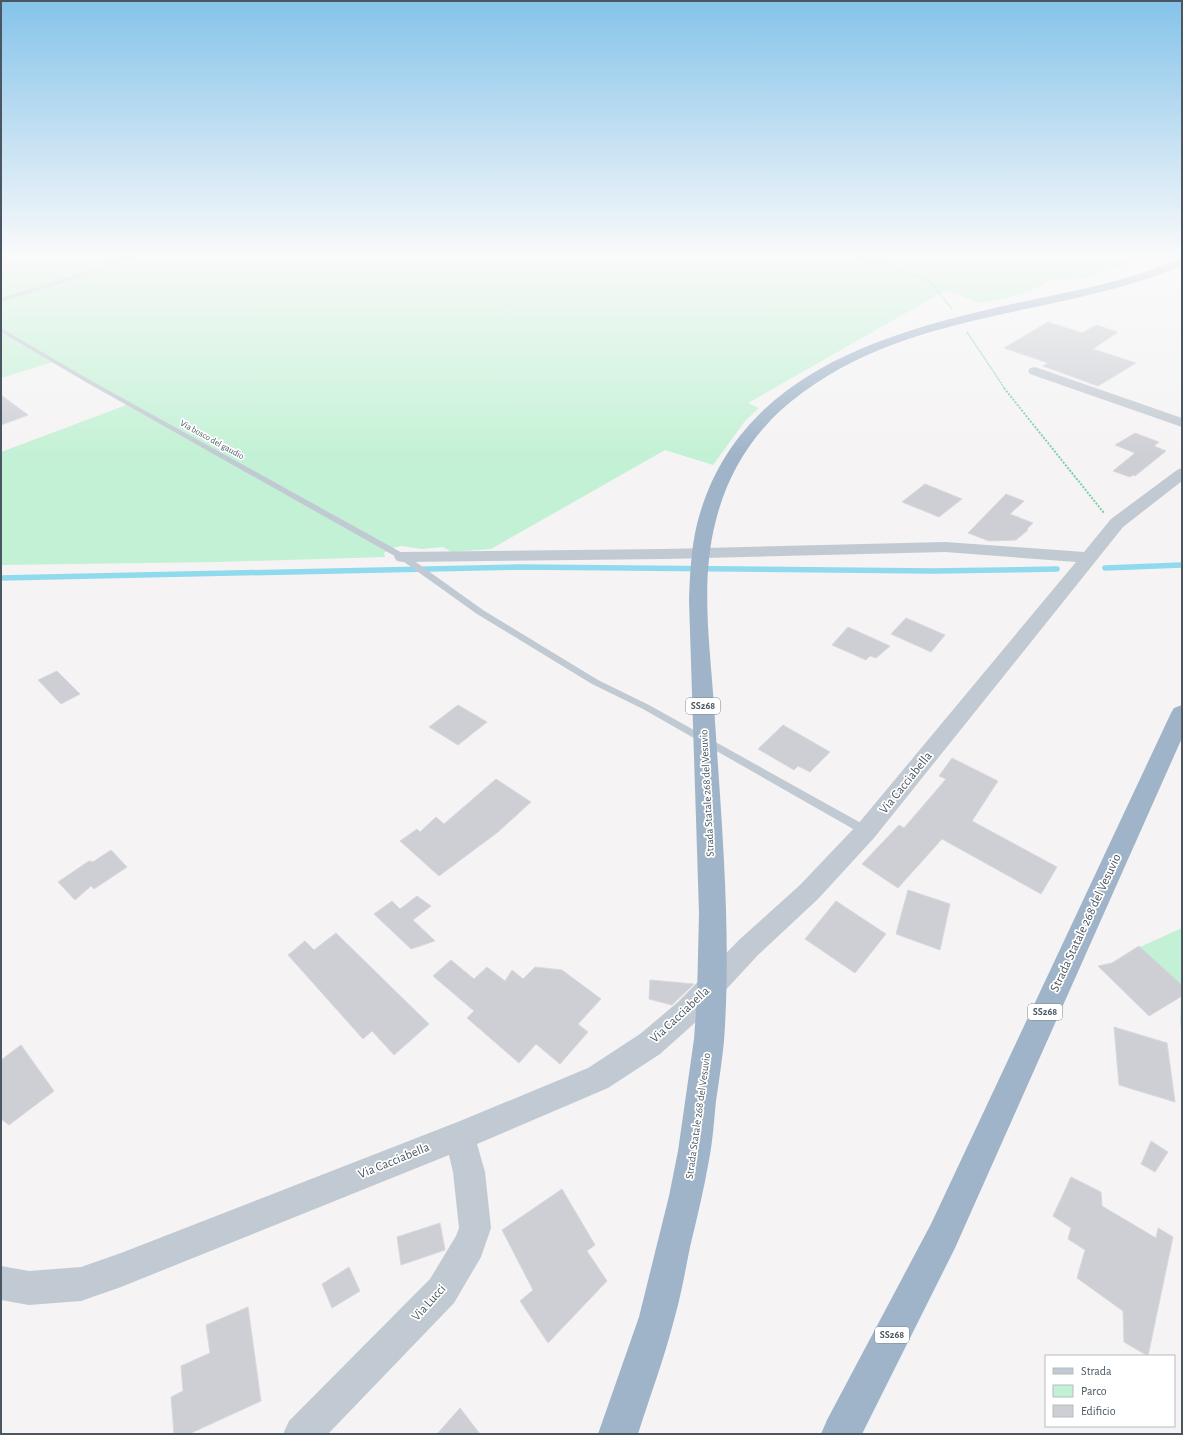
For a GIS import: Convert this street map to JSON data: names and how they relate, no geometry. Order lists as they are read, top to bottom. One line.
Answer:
{"streets":{"highway":["SS268","Strada Statale 268 del Vesuvio"],"street":["Via Cacciabella","Via Lucci"],"lane":["Via bosco del gaudio"]},"crossings":[["Via bosco del gaudio","Via Cacciabella"],["Via Cacciabella","Via Lucci"]],"legend":["Strada","Parco","Edificio"]}
